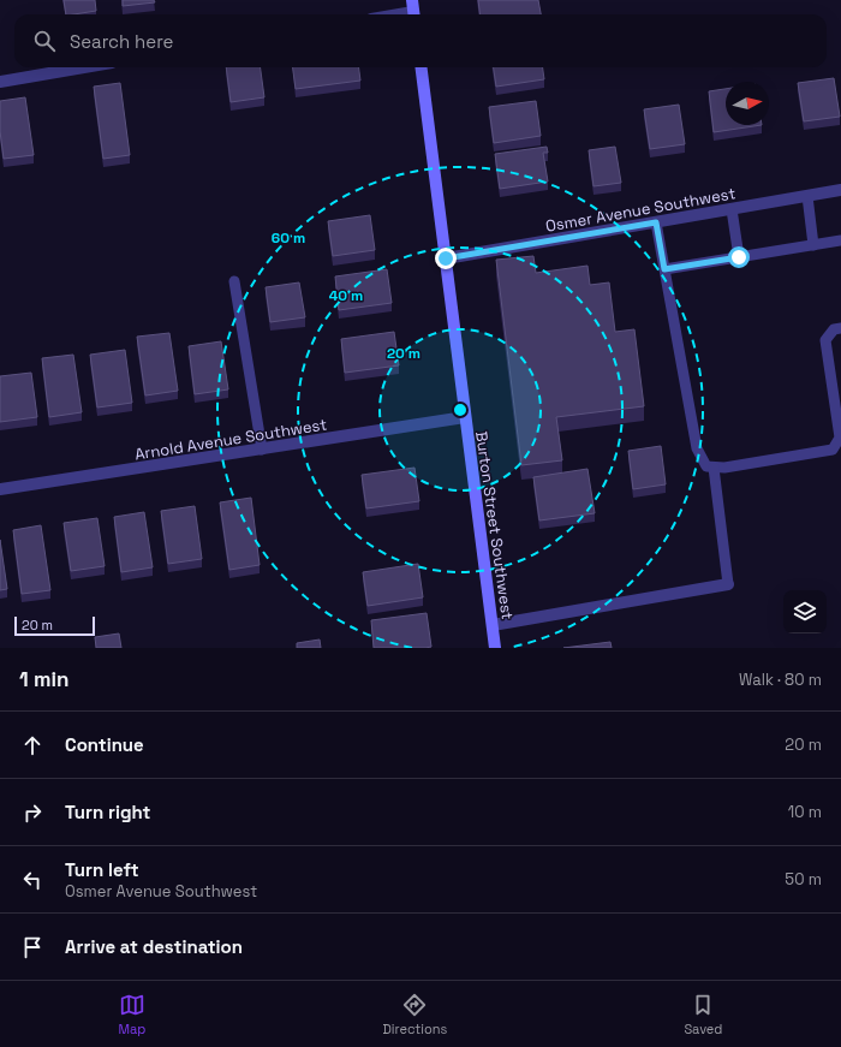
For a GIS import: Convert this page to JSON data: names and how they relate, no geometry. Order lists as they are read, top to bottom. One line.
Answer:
{"streets":{"main road":["Burton Street Southwest"],"street":["Osmer Avenue Southwest","Arnold Avenue Southwest"]},"crossings":[["Osmer Avenue Southwest","Burton Street Southwest"],["Arnold Avenue Southwest","Burton Street Southwest"]],"scale_bar":"20 m","north":"right","page":{"search":"Search here","scale":"20 m","heading":["1 min","Walk · 80 m"],"list":[["Continue","20 m"],["Turn right","10 m"],["Turn left","Osmer Avenue Southwest","50 m"],"Arrive at destination"],"nav":["Map","Directions","Saved"]},"rings":["60 m","40 m","20 m"]}
